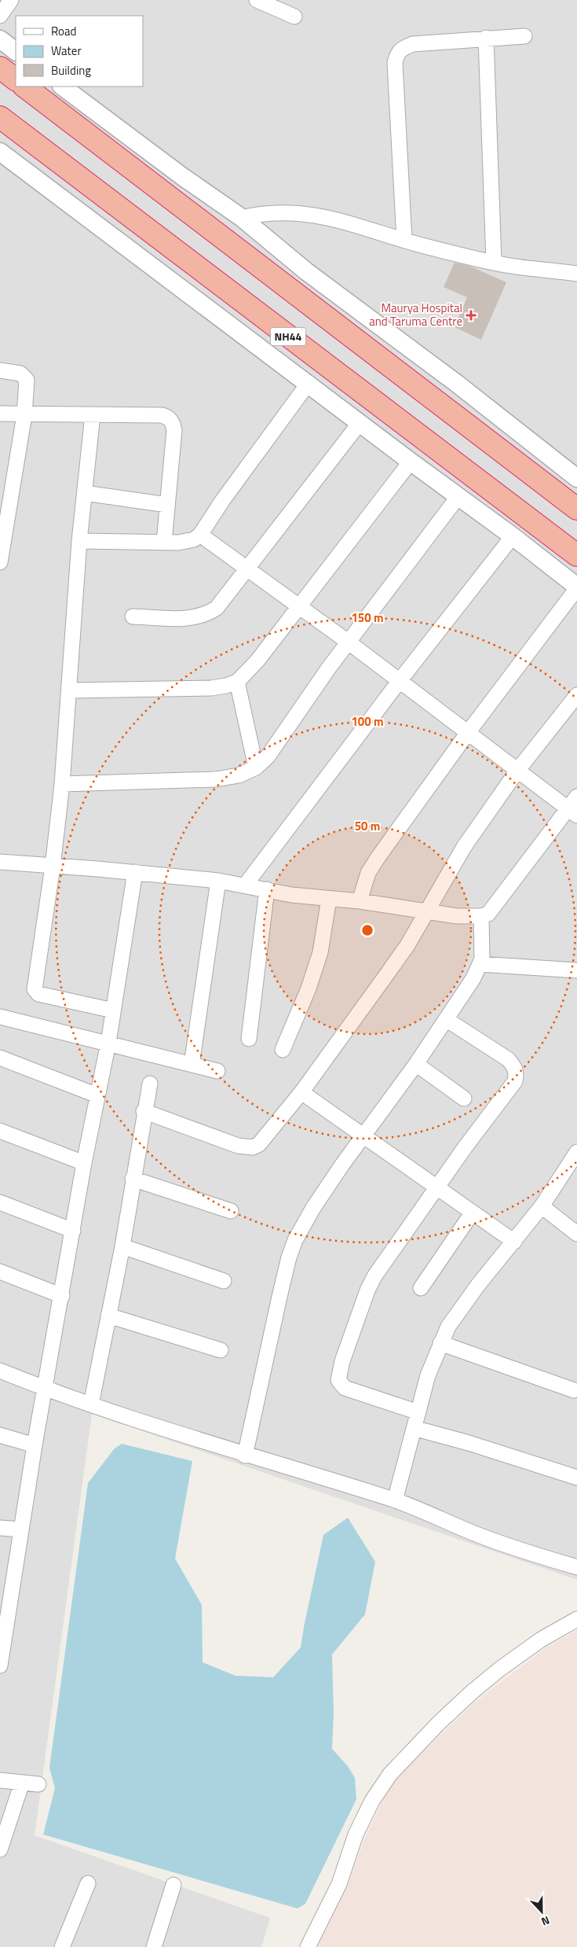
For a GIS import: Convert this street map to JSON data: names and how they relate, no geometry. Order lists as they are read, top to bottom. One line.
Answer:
{"streets":{"highway":["NH44"]},"places":{"health":["Maurya Hospital and Taruma Centre"]},"legend":["Road","Water","Building"],"north":"bottom","rings":["150 m","100 m","50 m"]}
